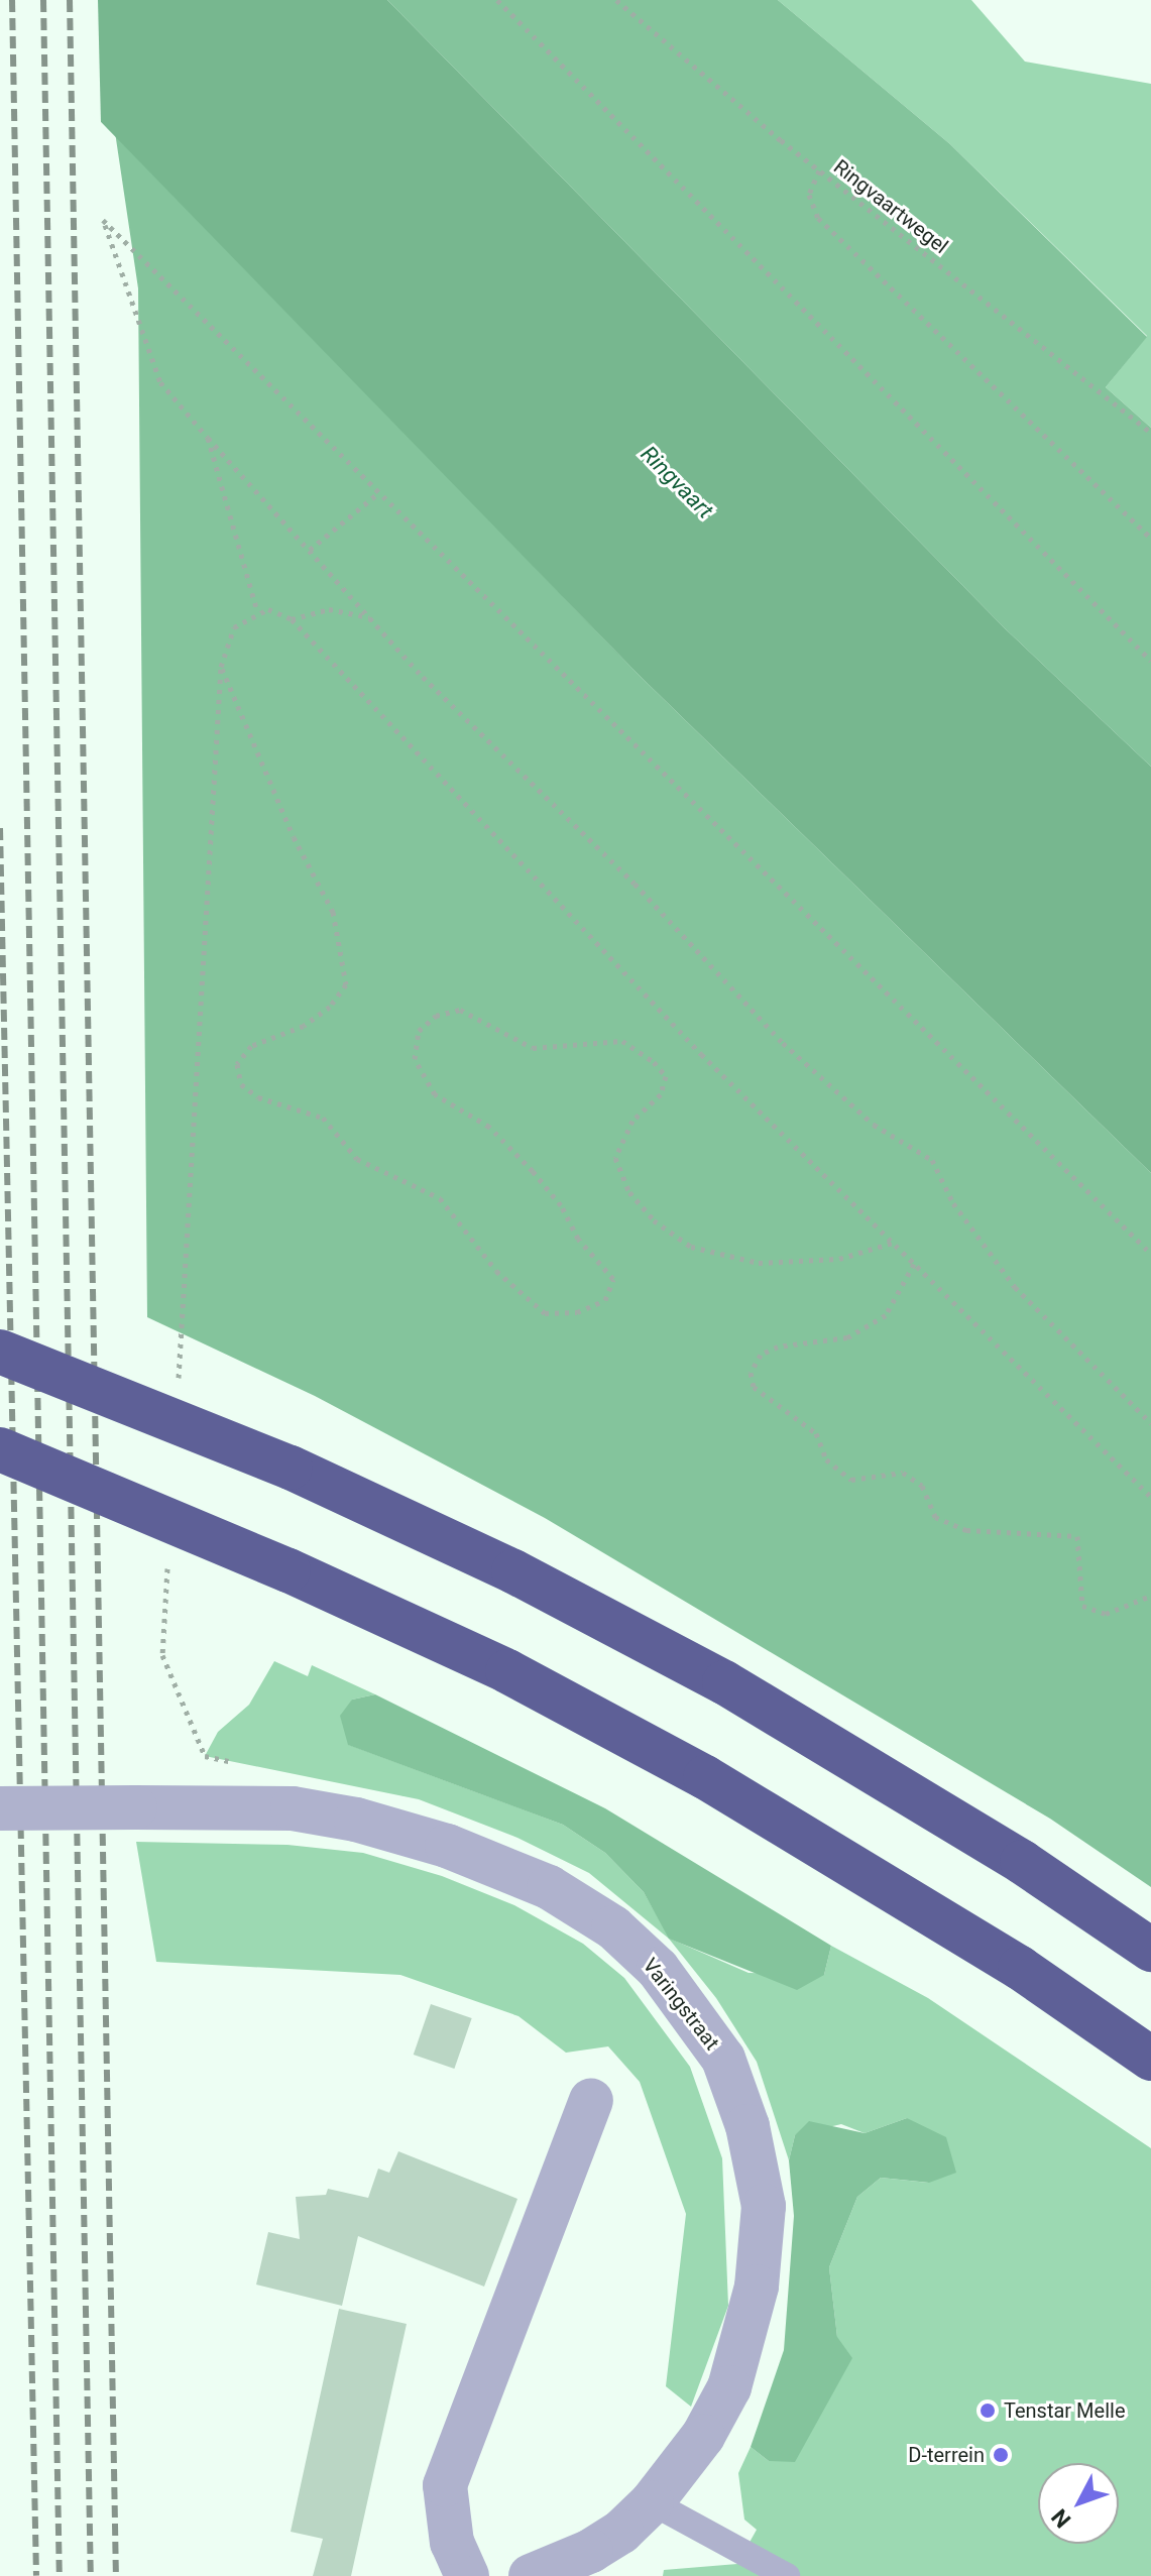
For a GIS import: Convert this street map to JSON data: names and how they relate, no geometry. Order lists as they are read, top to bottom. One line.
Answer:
{"streets":{"street":["Varingstraat"],"path":["Ringvaartwegel"]},"water":["Ringvaart"],"places":["Tenstar Melle","D-terrein"],"north":"bottom left"}
